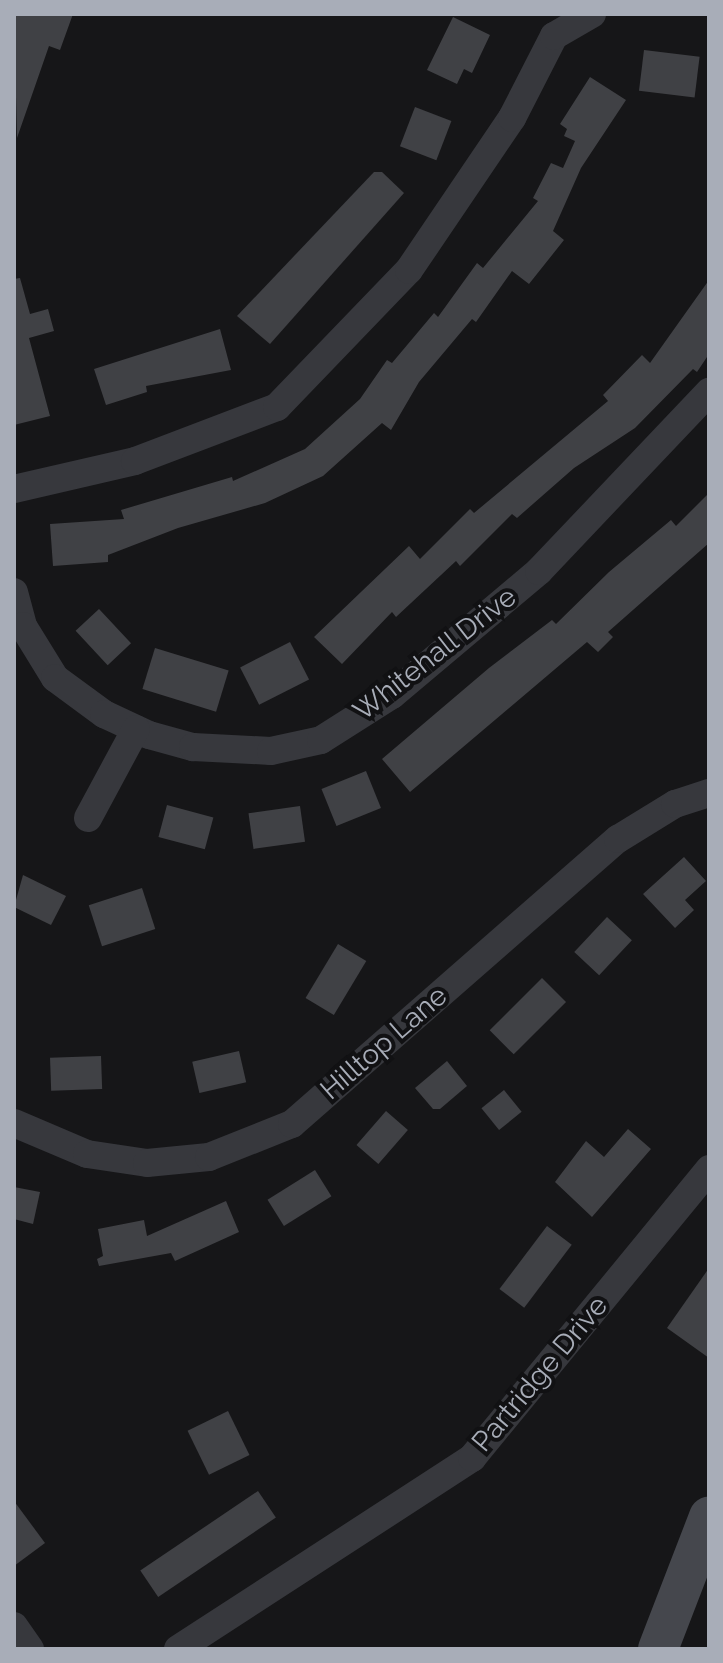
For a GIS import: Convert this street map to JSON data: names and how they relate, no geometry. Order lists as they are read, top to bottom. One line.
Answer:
{"streets":{"street":["Whitehall Drive","Hilltop Lane","Partridge Drive"]}}
